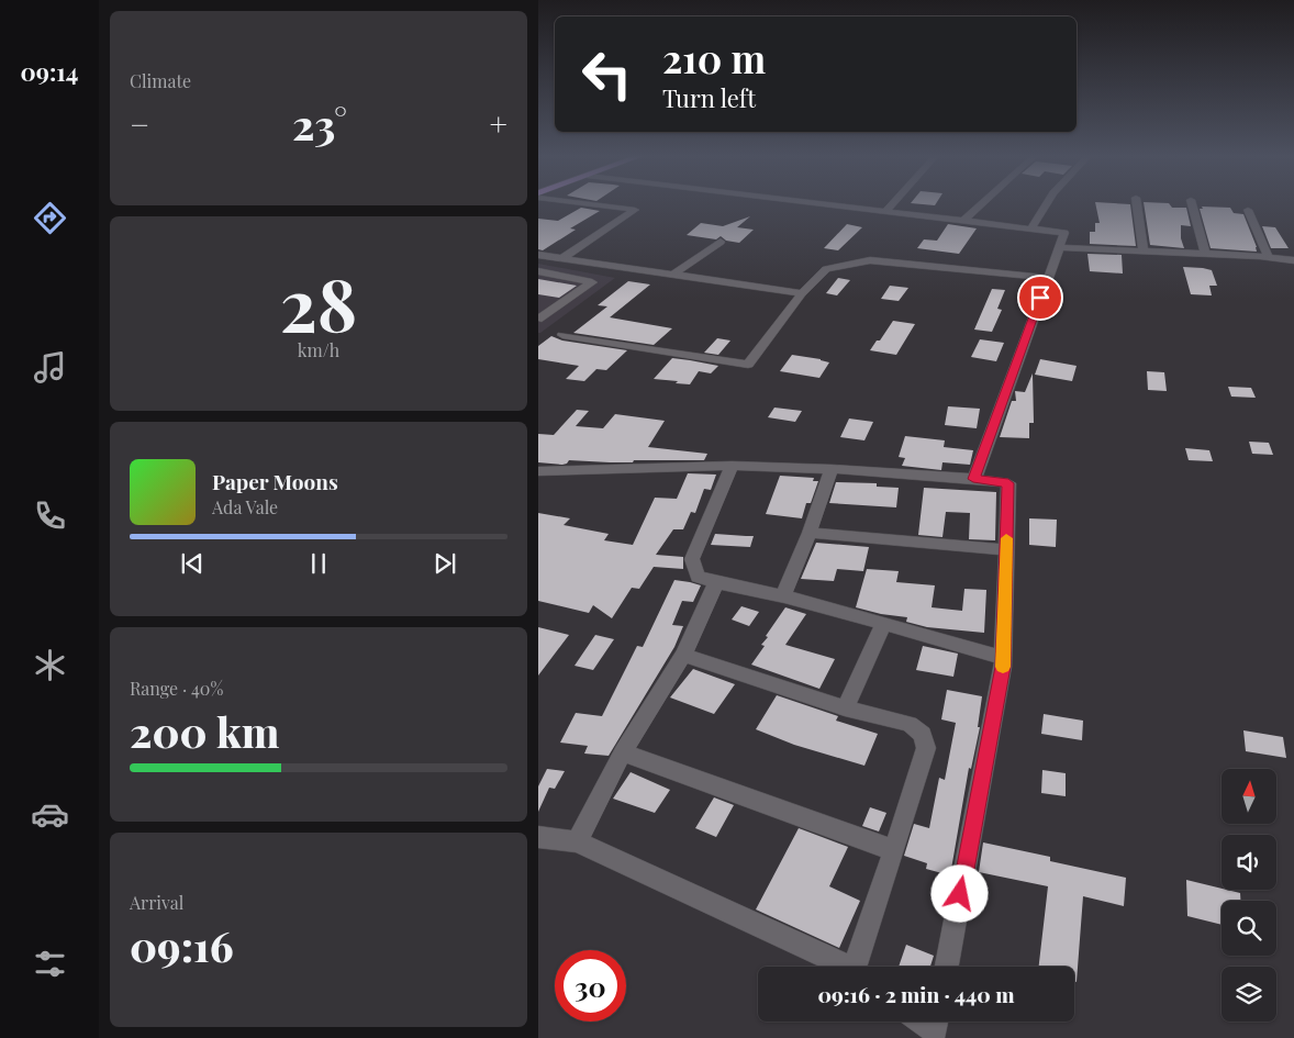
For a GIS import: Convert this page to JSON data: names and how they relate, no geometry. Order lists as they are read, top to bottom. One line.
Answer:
{"north":"top","page":{"tabs":"09:14","tile":["Climate",["28","km/h"],["Range · 40%","200 km"],["Arrival","09:16"]],"turn":["210 m","Turn left"],"heat":["−","23°","+"],"song":["Paper Moons","Ada Vale"],"limit":"30","trip":"09:16 · 2 min · 440 m"}}
